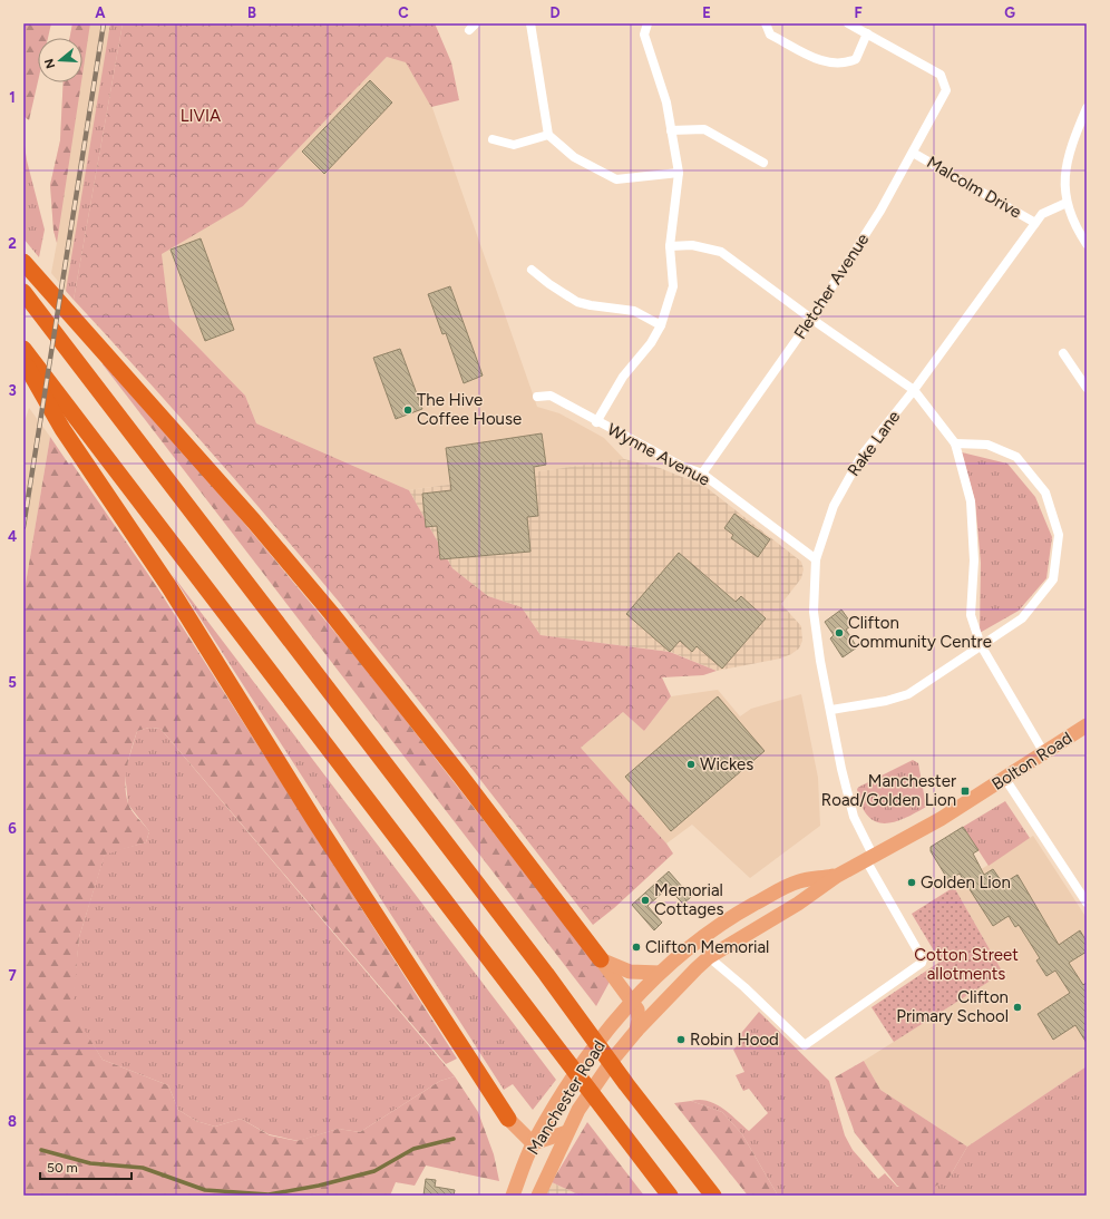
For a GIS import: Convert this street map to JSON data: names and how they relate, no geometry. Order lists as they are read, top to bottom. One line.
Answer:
{"streets":{"main road":["Bolton Road","Manchester Road"],"street":["Malcolm Drive","Fletcher Avenue","Rake Lane","Wynne Avenue"]},"crossings":[["Malcolm Drive","Fletcher Avenue"],["Malcolm Drive","Rake Lane"],["Fletcher Avenue","Wynne Avenue"],["Rake Lane","Wynne Avenue"],["Rake Lane","Bolton Road"],["Bolton Road","Manchester Road"]],"parks":["LIVIA","Cotton Street allotments"],"places":{"other":["The Hive Coffee House","Clifton Community Centre","Wickes","Golden Lion","Memorial Cottages","Clifton Memorial","Clifton Primary School","Robin Hood"],"transit":["Manchester Road/Golden Lion"]},"scale_bar":"50 m","north":"left","grid":{"columns":["A","B","C","D","E","F","G"],"rows":["1","2","3","4","5","6","7","8"]}}
